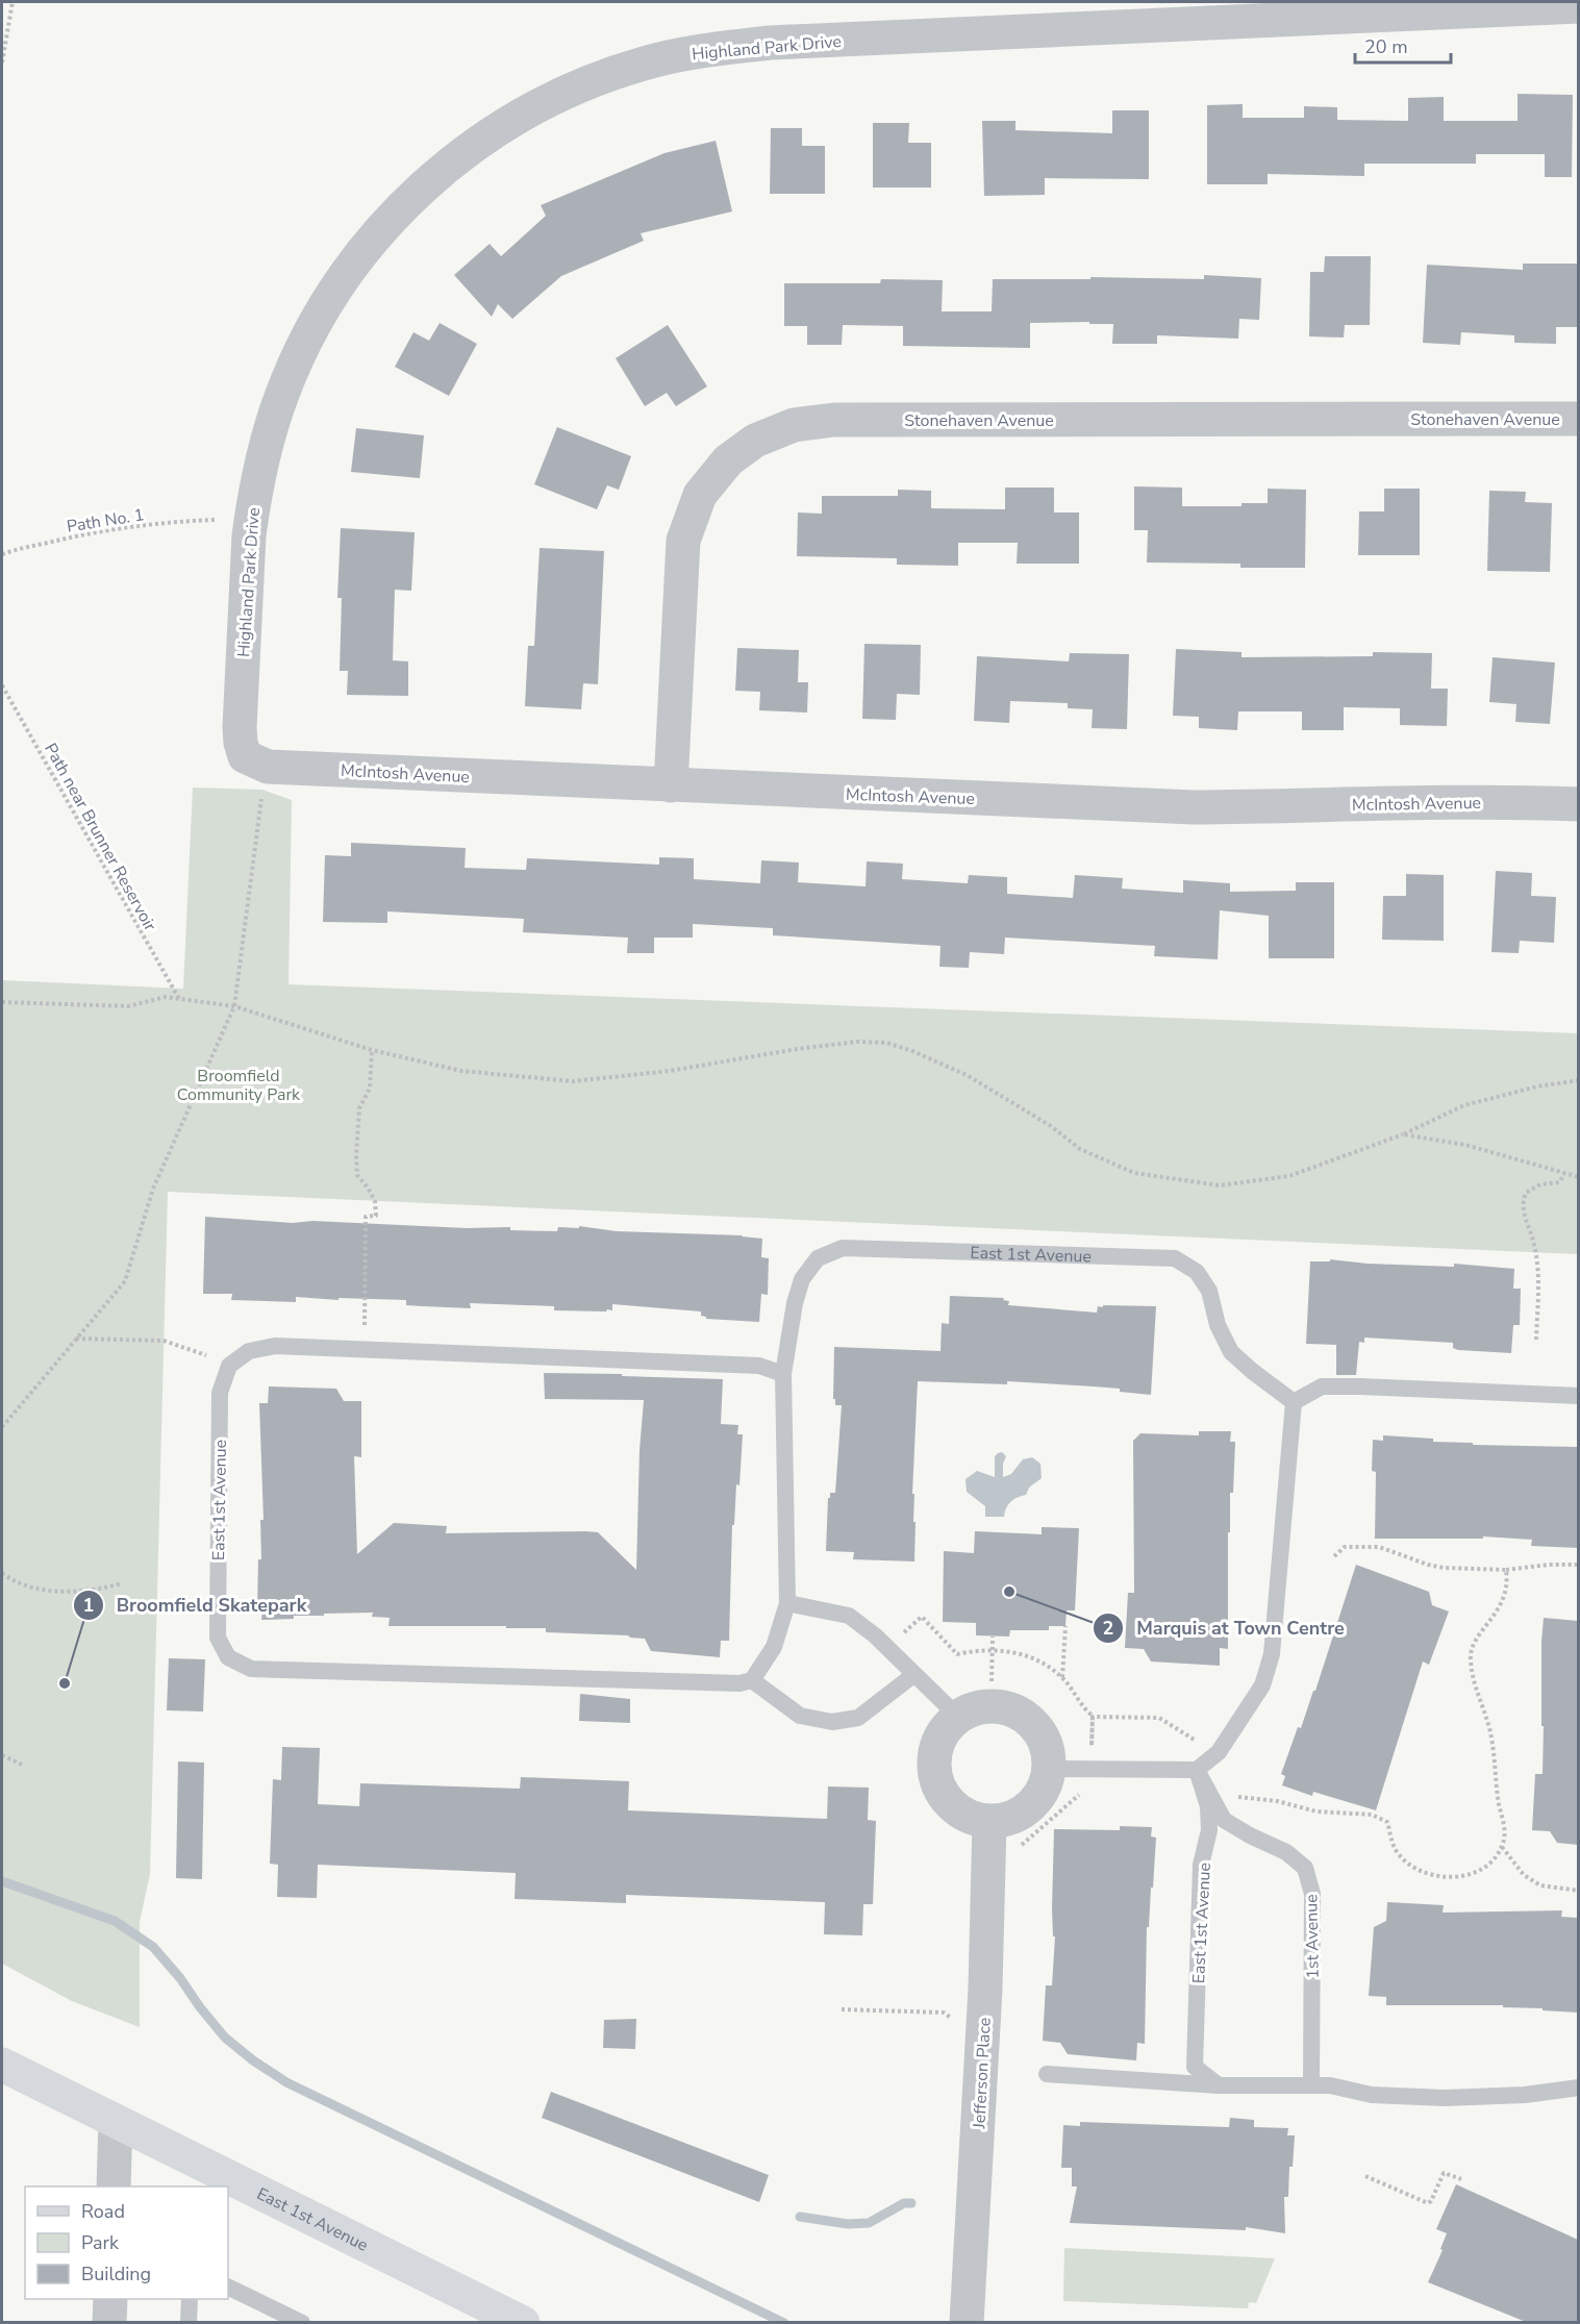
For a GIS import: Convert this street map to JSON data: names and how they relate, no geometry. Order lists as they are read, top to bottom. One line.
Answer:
{"streets":{"street":["Highland Park Drive","Stonehaven Avenue","McIntosh Avenue","East 1st Avenue","Jefferson Place"],"lane":["1st Avenue"],"path":["Path No. 1","Path near Brunner Reservoir"]},"crossings":[["Highland Park Drive","McIntosh Avenue"],["Stonehaven Avenue","McIntosh Avenue"],["East 1st Avenue","1st Avenue"]],"parks":["Broomfield Community Park"],"places":["Marquis at Town Centre","Broomfield Skatepark"],"legend":["Road","Park","Building"],"scale_bar":"20 m"}
